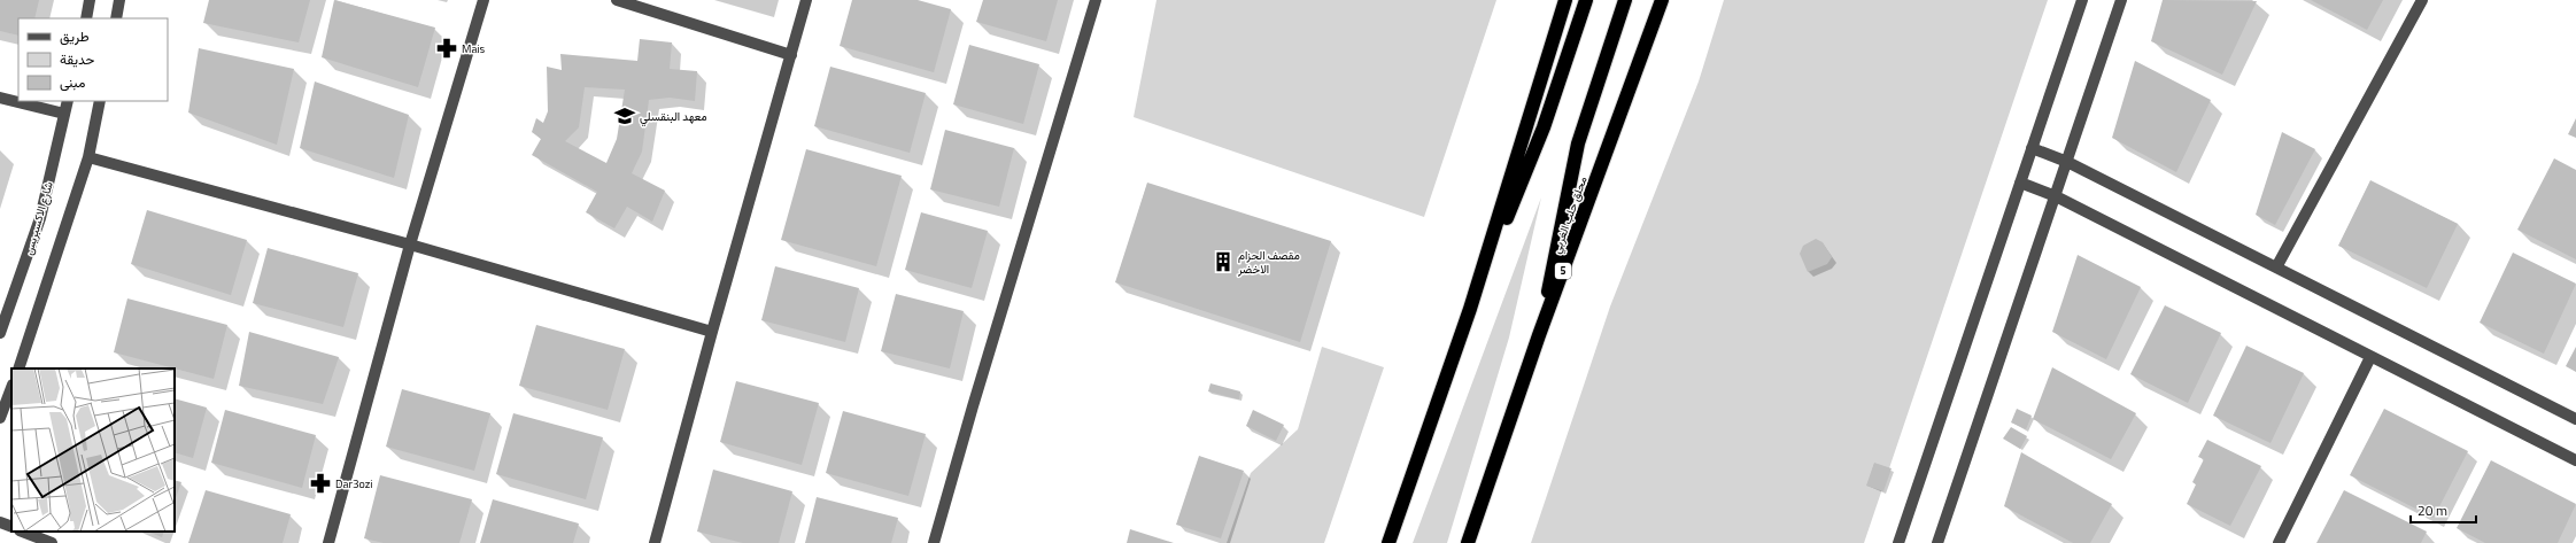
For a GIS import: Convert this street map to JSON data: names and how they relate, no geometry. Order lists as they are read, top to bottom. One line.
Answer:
{"streets":{"highway":["محلق حلب الغربي","5"],"street":["شارع الاكسبريس"]},"places":{"pharmacy":["Mais","Dar3ozi"],"school or university":["معهد البنقسلي"],"building":["مقصف الحزام الاخضر"]},"legend":["طريق","حديقة","مبنى"],"scale_bar":"20 m"}
